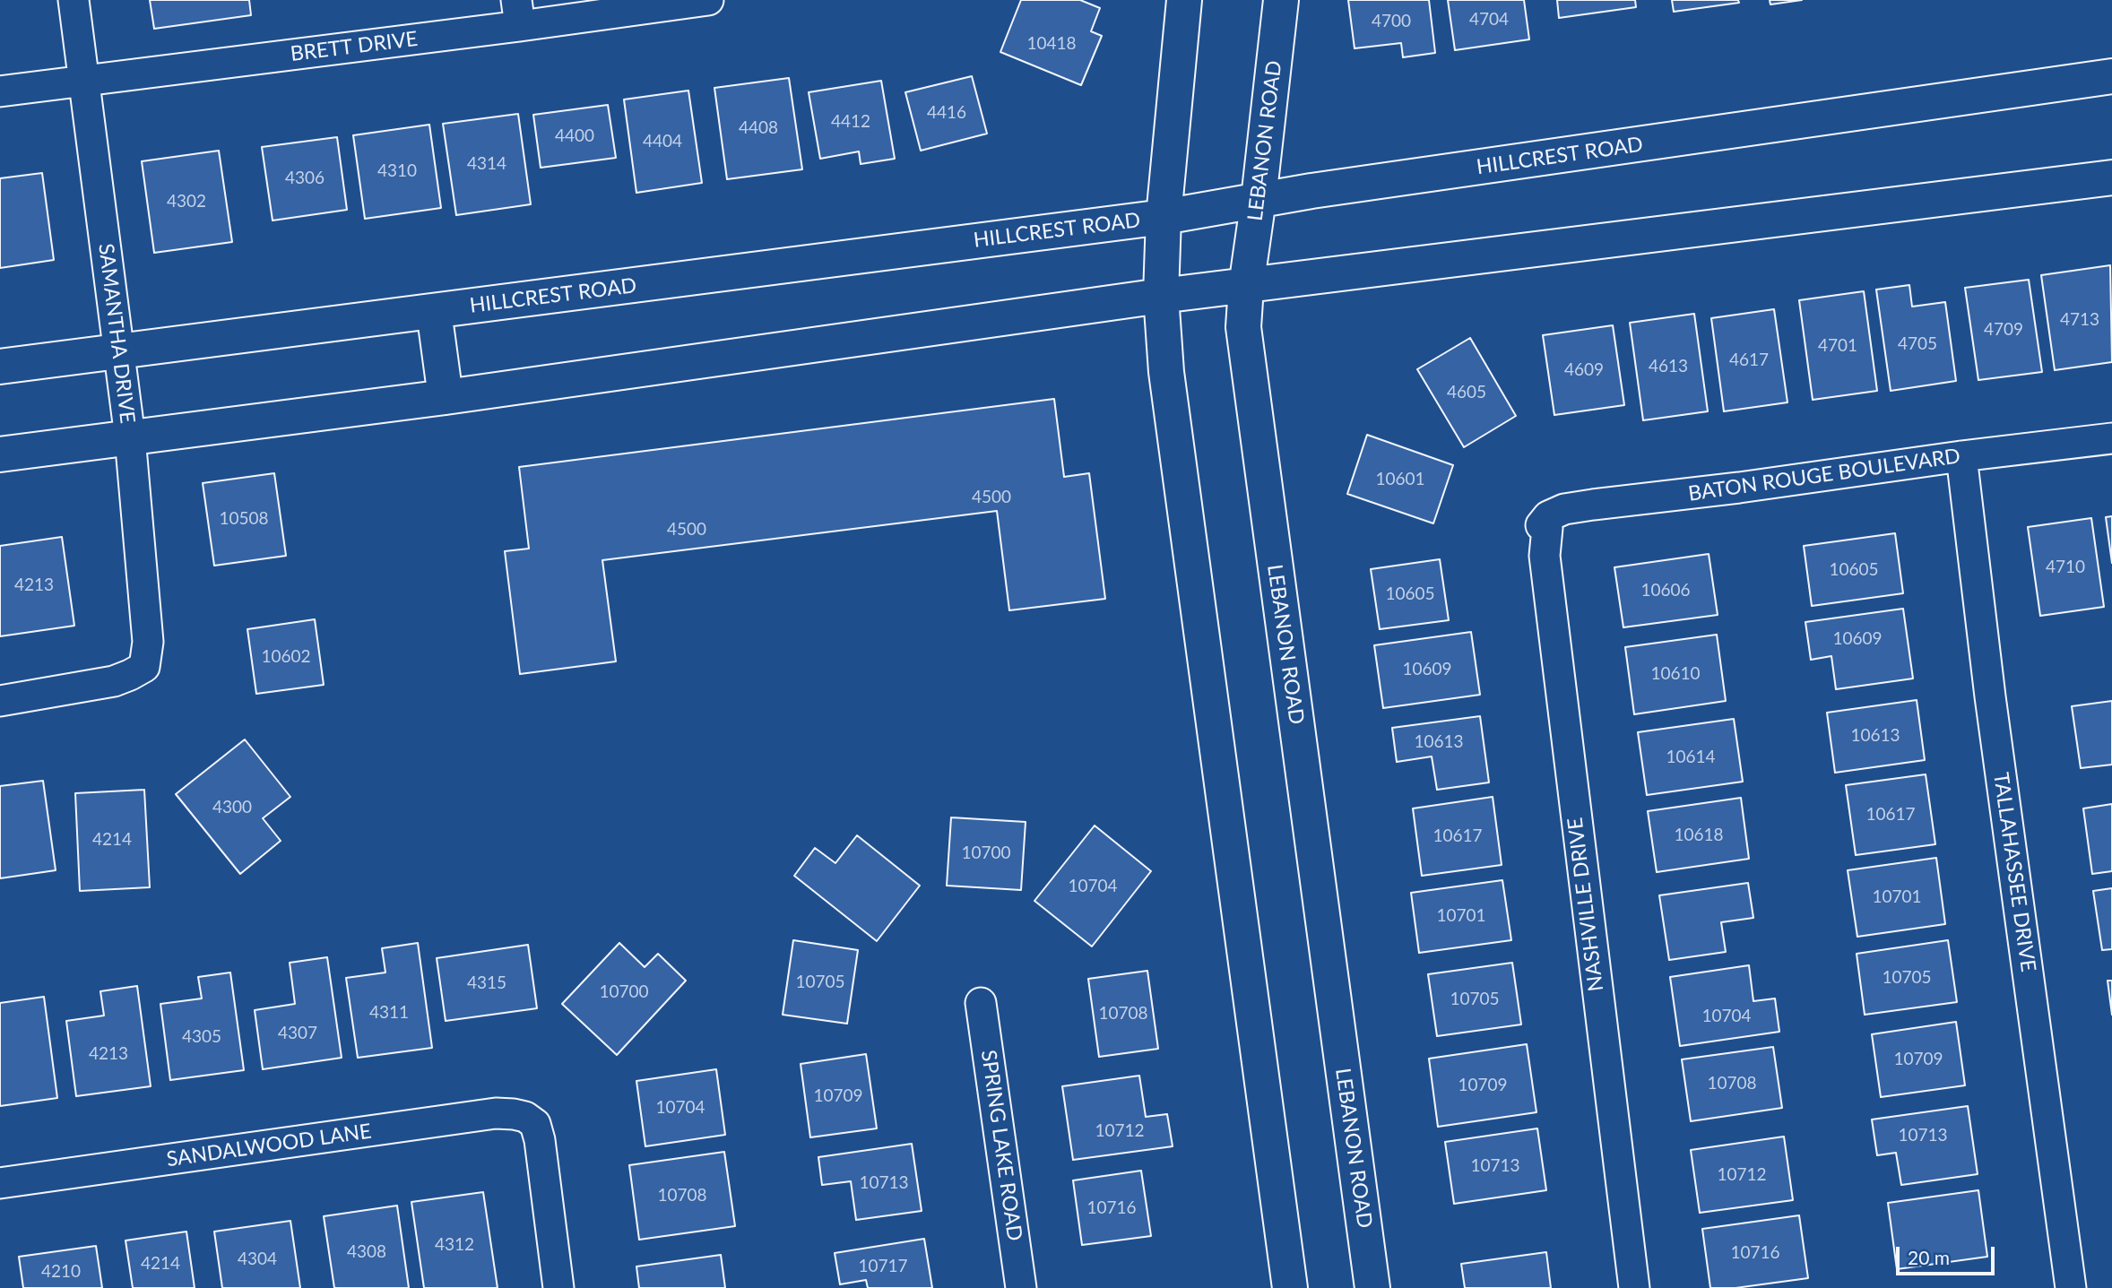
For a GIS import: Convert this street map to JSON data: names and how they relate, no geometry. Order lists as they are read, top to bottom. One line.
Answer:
{"streets":{"main road":["LEBANON ROAD","HILLCREST ROAD"],"street":["BRETT DRIVE","SAMANTHA DRIVE","BATON ROUGE BOULEVARD","TALLAHASSEE DRIVE","NASHVILLE DRIVE","SANDALWOOD LANE","SPRING LAKE ROAD"]},"crossings":[["BRETT DRIVE","SAMANTHA DRIVE"],["LEBANON ROAD","HILLCREST ROAD"],["HILLCREST ROAD","SAMANTHA DRIVE"],["BATON ROUGE BOULEVARD","TALLAHASSEE DRIVE"],["BATON ROUGE BOULEVARD","NASHVILLE DRIVE"]],"house_numbers":["4704","4700","10418","4416","4412","4408","4400","4404","4314","4310","4306","4302","4713","4709","4705","4701","4617","4613","4609","4605","10601","4500","10508","4500","4710","10605","4213","10606","10605","10609","10602","10609","10610","10613","10613","10614","4300","10617","10618","10617","4214","10700","10704","10701","10701","10705","10705","4315","10700","10705","4311","10708","10704","4307","4305","4213","10709","10708","10709","10709","10704","10712","10713","10713","10712","10713","10708","10716","4312","4308","10716","4304","4214","10717","4210"],"scale_bar":"20 m"}
